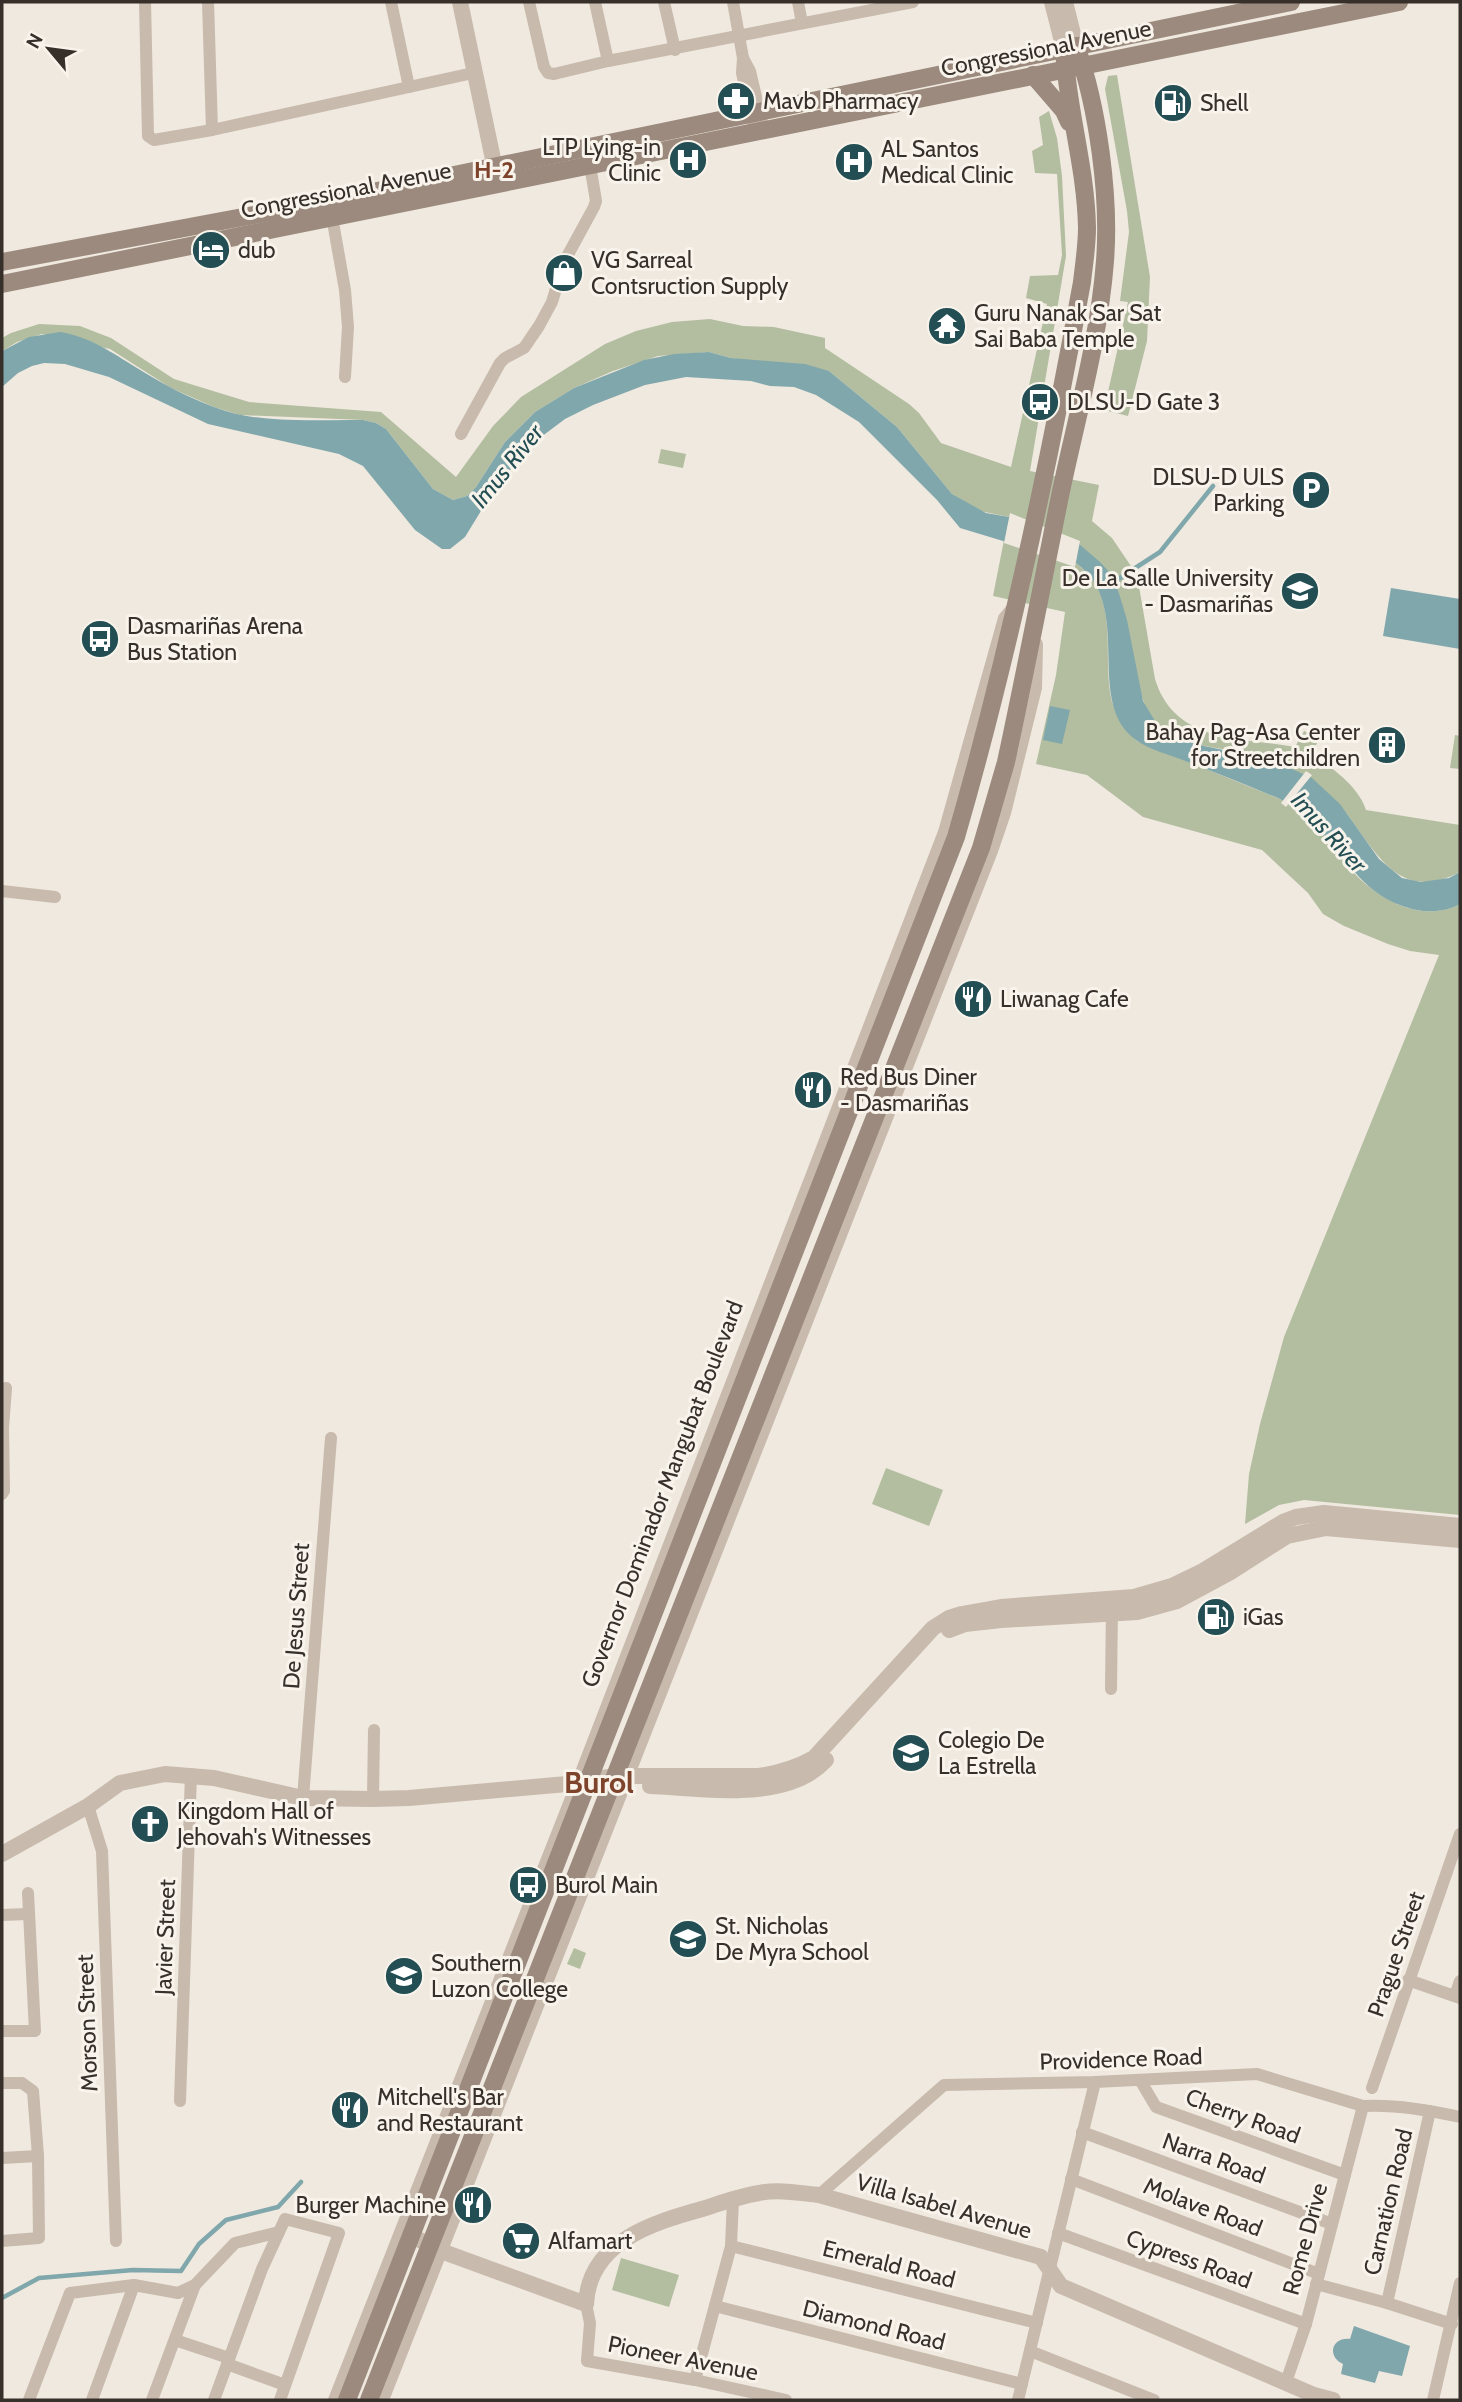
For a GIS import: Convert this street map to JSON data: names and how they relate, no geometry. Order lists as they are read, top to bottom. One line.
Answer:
{"streets":{"main road":["Congressional Avenue","Governor Dominador Mangubat Boulevard"],"street":["De Jesus Street","Javier Street","Prague Street","Morson Street","Providence Road","Cherry Road","Narra Road","Carnation Road","Villa Isabel Avenue","Molave Road","Rome Drive","Cypress Road","Emerald Road","Diamond Road","Pioneer Avenue"]},"crossings":[["Congressional Avenue","Governor Dominador Mangubat Boulevard"],["Providence Road","Cherry Road"],["Providence Road","Carnation Road"],["Providence Road","Villa Isabel Avenue"],["Providence Road","Rome Drive"],["Cherry Road","Rome Drive"],["Narra Road","Rome Drive"],["Carnation Road","Molave Road"],["Villa Isabel Avenue","Rome Drive"],["Villa Isabel Avenue","Pioneer Avenue"],["Molave Road","Rome Drive"],["Rome Drive","Cypress Road"]],"districts":["H-2","Burol"],"water":["Imus River"],"places":{"pharmacy":["Mavb Pharmacy"],"fuel station":["Shell","iGas"],"hospital":["LTP Lying-in Clinic","AL Santos Medical Clinic"],"hotel":["dub"],"shop":["VG Sarreal Contsruction Supply"],"temple":["Guru Nanak Sar Sat Sai Baba Temple"],"bus stop":["DLSU-D Gate 3","Dasmariñas Arena Bus Station","Burol Main"],"parking":["DLSU-D ULS Parking"],"school or university":["De La Salle University - Dasmariñas","Colegio De La Estrella","St. Nicholas De Myra School","Southern Luzon College"],"building":["Bahay Pag-Asa Center for Streetchildren"],"restaurant":["Liwanag Cafe","Red Bus Diner - Dasmariñas","Mitchell's Bar and Restaurant","Burger Machine"],"church":["Kingdom Hall of Jehovah's Witnesses"],"supermarket":["Alfamart"]},"north":"top left"}
